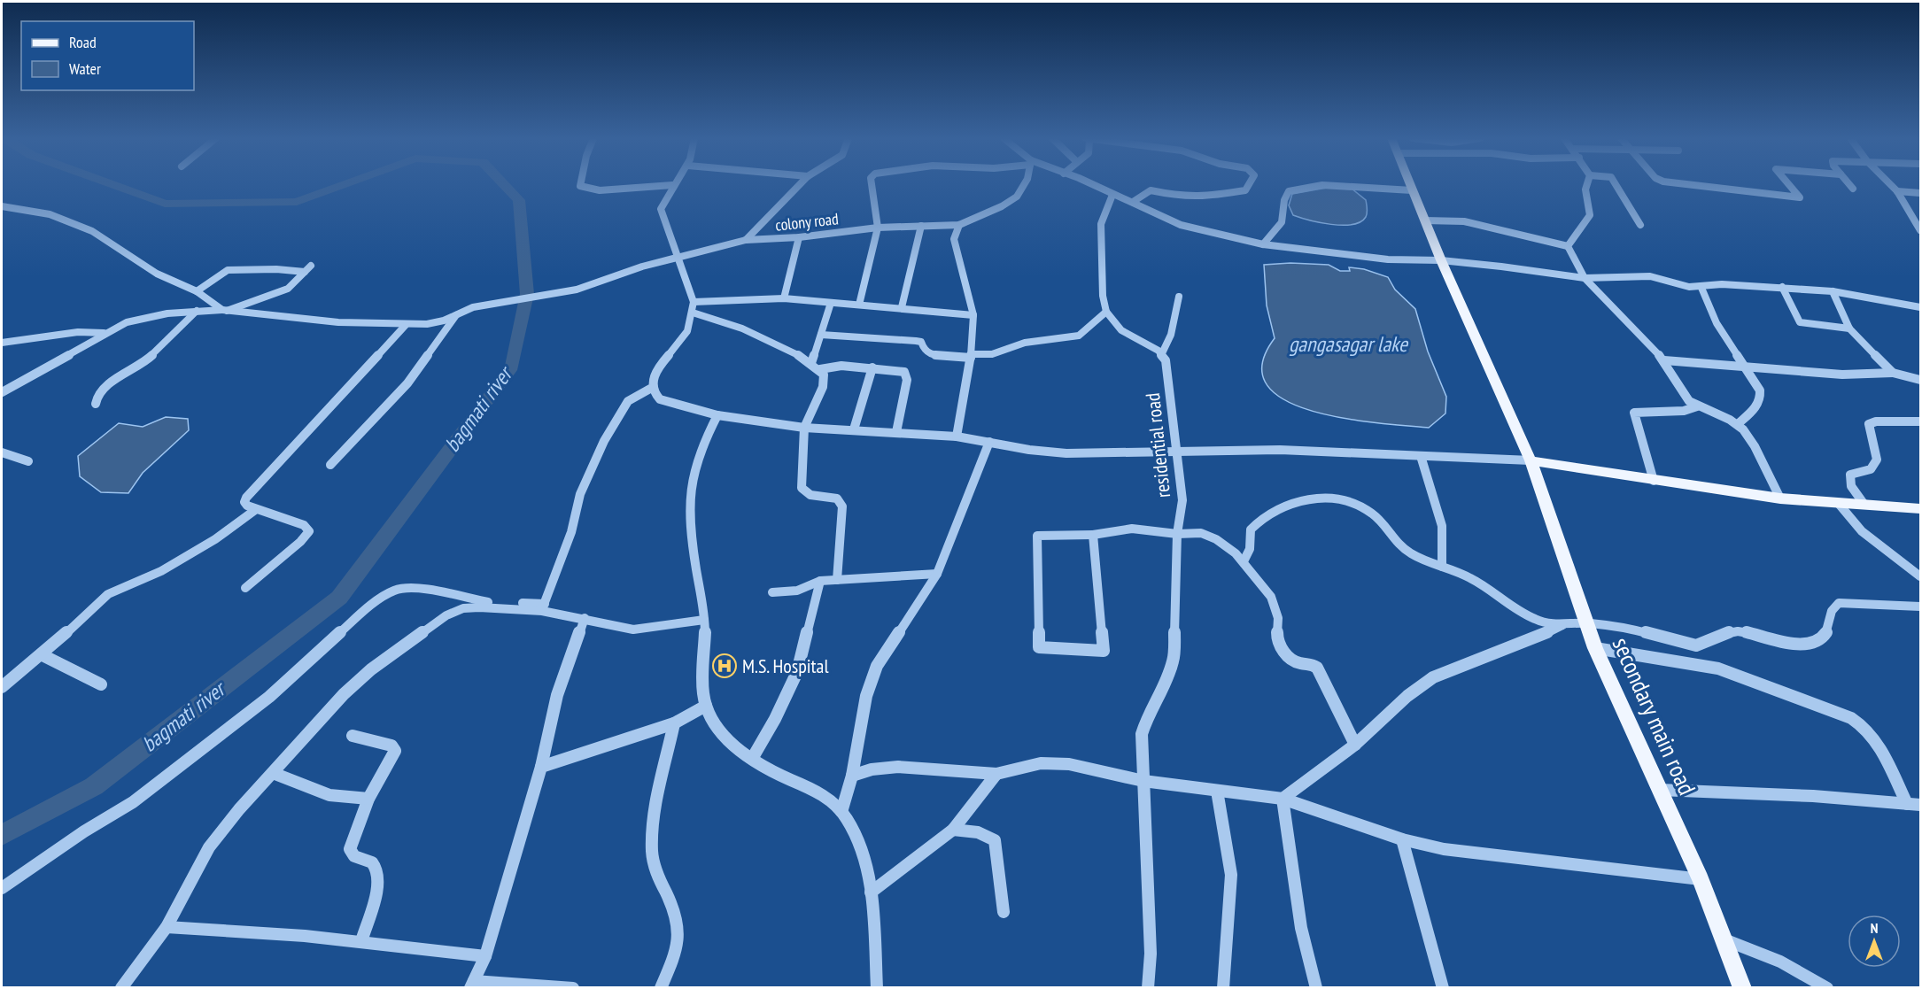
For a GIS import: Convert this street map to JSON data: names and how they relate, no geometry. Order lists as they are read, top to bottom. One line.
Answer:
{"streets":{"main road":["secondary main road"],"street":["colony road","residential road"]},"water":["gangasagar lake","bagmati river"],"places":{"hospital":["M.S. Hospital"]},"legend":["Road","Water"],"north":"top"}
